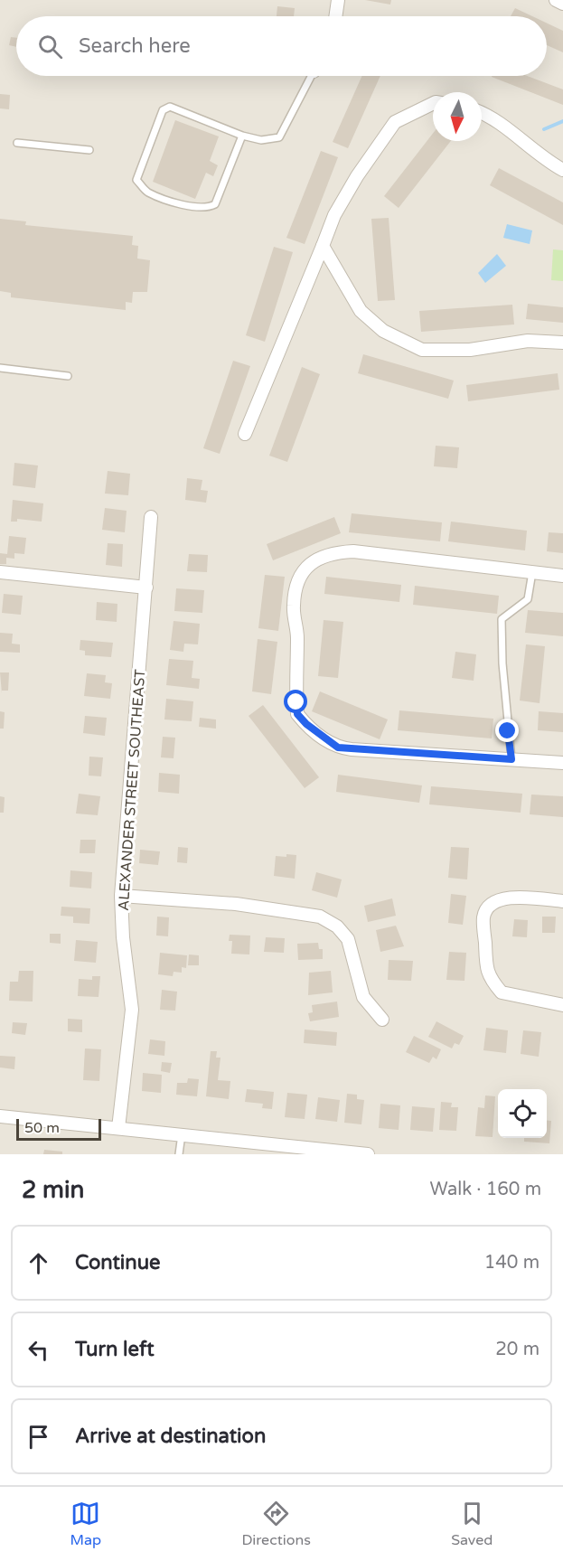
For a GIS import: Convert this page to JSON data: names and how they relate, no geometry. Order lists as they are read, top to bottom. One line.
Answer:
{"streets":{"street":["ALEXANDER STREET SOUTHEAST"]},"scale_bar":"50 m","north":"bottom","page":{"search":"Search here","scale":"50 m","heading":["2 min","Walk · 160 m"],"list":[["Continue","140 m"],["Turn left","20 m"],"Arrive at destination"],"nav":["Map","Directions","Saved"]}}
